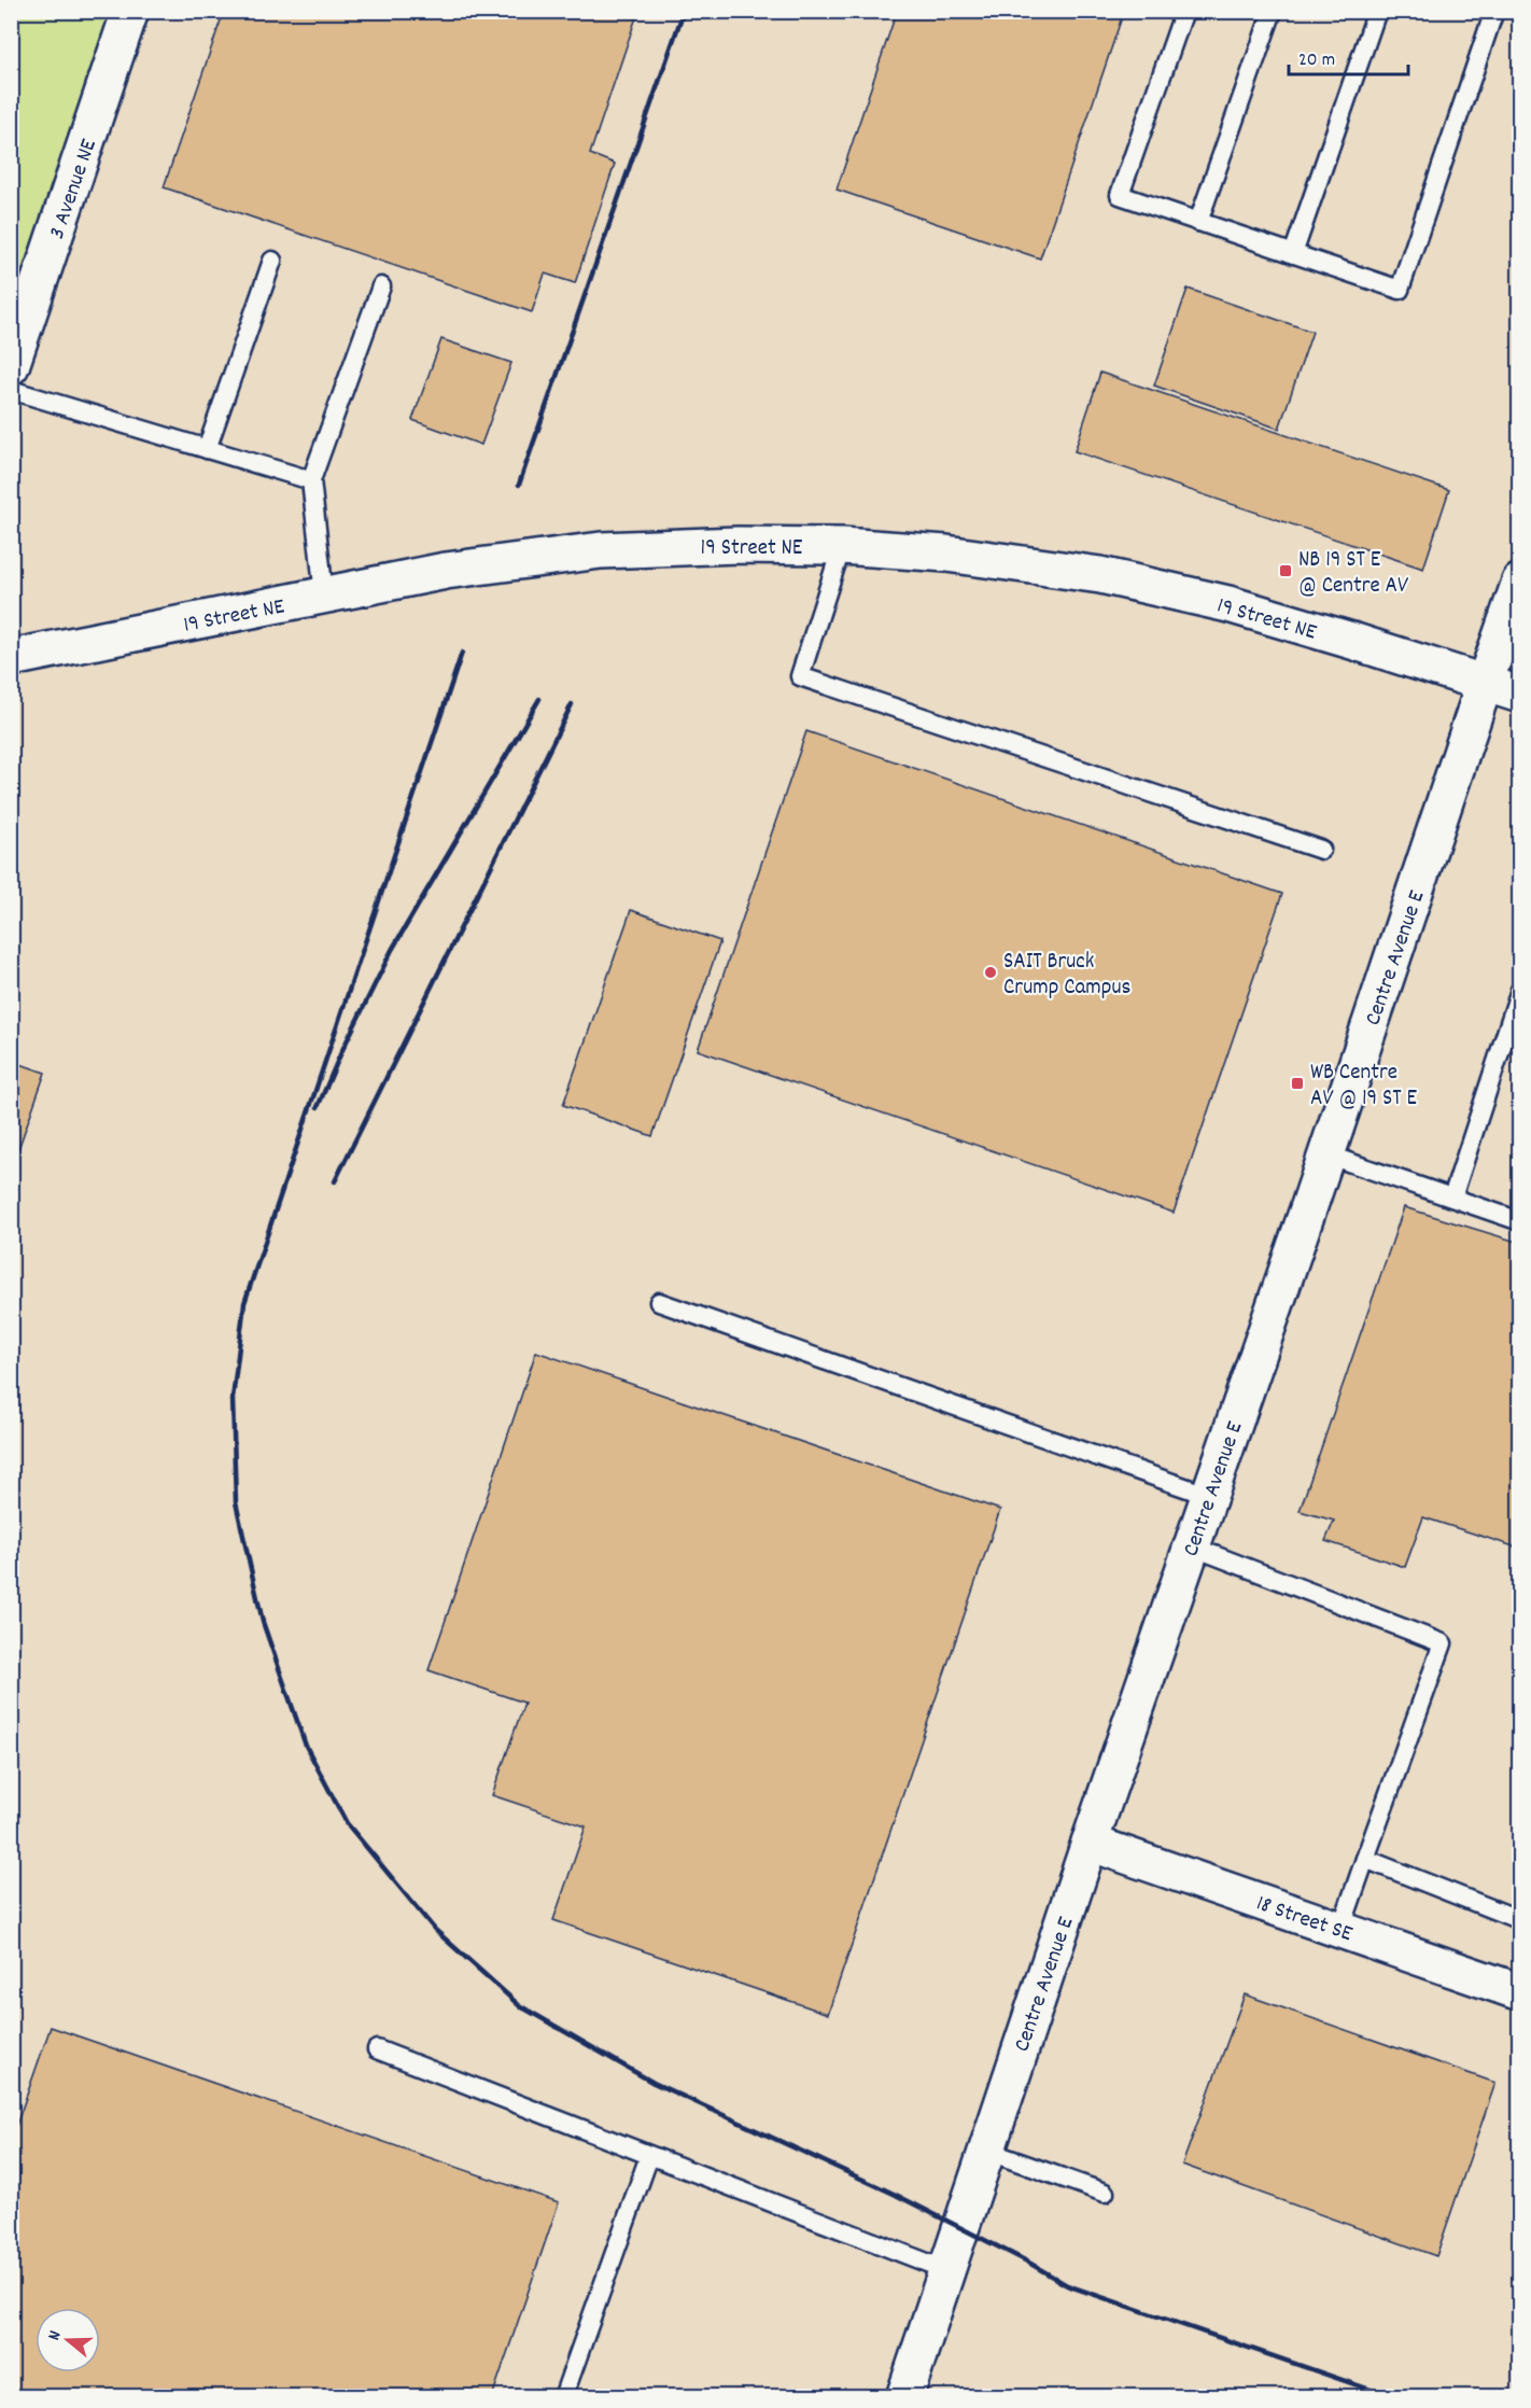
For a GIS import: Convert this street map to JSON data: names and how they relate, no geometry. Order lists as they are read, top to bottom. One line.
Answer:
{"streets":{"street":["3 Avenue NE","19 Street NE","Centre Avenue E","18 Street SE"]},"crossings":[["19 Street NE","Centre Avenue E"],["Centre Avenue E","18 Street SE"]],"places":{"transit":["NB 19 ST E @ Centre AV","WB Centre AV @ 19 ST E"],"other":["SAIT Bruck Crump Campus"]},"scale_bar":"20 m","north":"left"}
